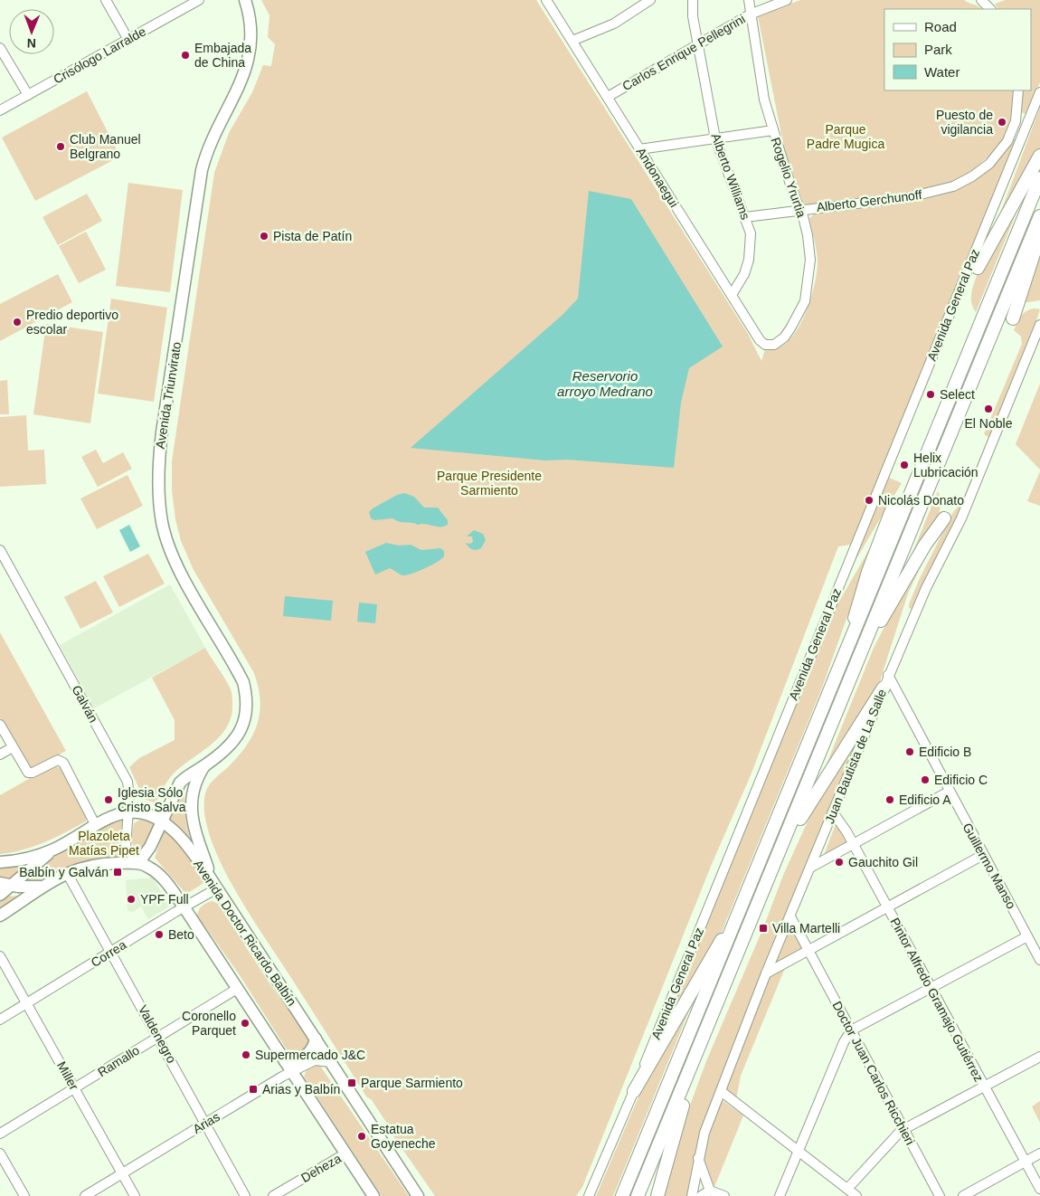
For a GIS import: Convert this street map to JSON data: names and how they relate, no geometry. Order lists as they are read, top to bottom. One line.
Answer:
{"streets":{"main road":["Avenida Triunvirato","Avenida Doctor Ricardo Balbín"],"street":["Carlos Enrique Pellegrini","Crisólogo Larralde","Alberto Williams","Andonaegui","Rogelio Yrurtia","Alberto Gerchunoff","Avenida General Paz","Galván","Juan Bautista de La Salle","Guillermo Manso","Correa","Pintor Alfredo Gramajo Gutiérrez","Valdenegro","Ramallo","Doctor Juan Carlos Ricchieri","Miller","Arias","Deheza"]},"crossings":[["Carlos Enrique Pellegrini","Alberto Williams"],["Carlos Enrique Pellegrini","Andonaegui"],["Carlos Enrique Pellegrini","Rogelio Yrurtia"],["Alberto Williams","Andonaegui"],["Alberto Williams","Alberto Gerchunoff"],["Andonaegui","Rogelio Yrurtia"],["Rogelio Yrurtia","Alberto Gerchunoff"],["Avenida Triunvirato","Galván"],["Avenida Triunvirato","Avenida Doctor Ricardo Balbín"],["Avenida Triunvirato","Correa"],["Galván","Avenida Doctor Ricardo Balbín"],["Juan Bautista de La Salle","Guillermo Manso"],["Juan Bautista de La Salle","Pintor Alfredo Gramajo Gutiérrez"],["Juan Bautista de La Salle","Doctor Juan Carlos Ricchieri"],["Avenida Doctor Ricardo Balbín","Correa"],["Avenida Doctor Ricardo Balbín","Arias"],["Correa","Valdenegro"],["Correa","Miller"],["Valdenegro","Ramallo"],["Valdenegro","Arias"],["Ramallo","Miller"],["Miller","Arias"]],"water":["Reservorio arroyo Medrano"],"parks":["Parque Padre Mugica","Parque Presidente Sarmiento","Plazoleta Matías Pipet"],"places":{"other":["Embajada de China","Puesto de vigilancia","Club Manuel Belgrano","Pista de Patín","Predio deportivo escolar","Select","El Noble","Helix Lubricación","Nicolás Donato","Edificio B","Edificio C","Iglesia Sólo Cristo Salva","Edificio A","Gauchito Gil","YPF Full","Beto","Coronello Parquet","Supermercado J&C","Estatua Goyeneche"],"transit":["Balbín y Galván","Villa Martelli","Parque Sarmiento","Arias y Balbín"]},"legend":["Road","Park","Water"],"north":"bottom"}
